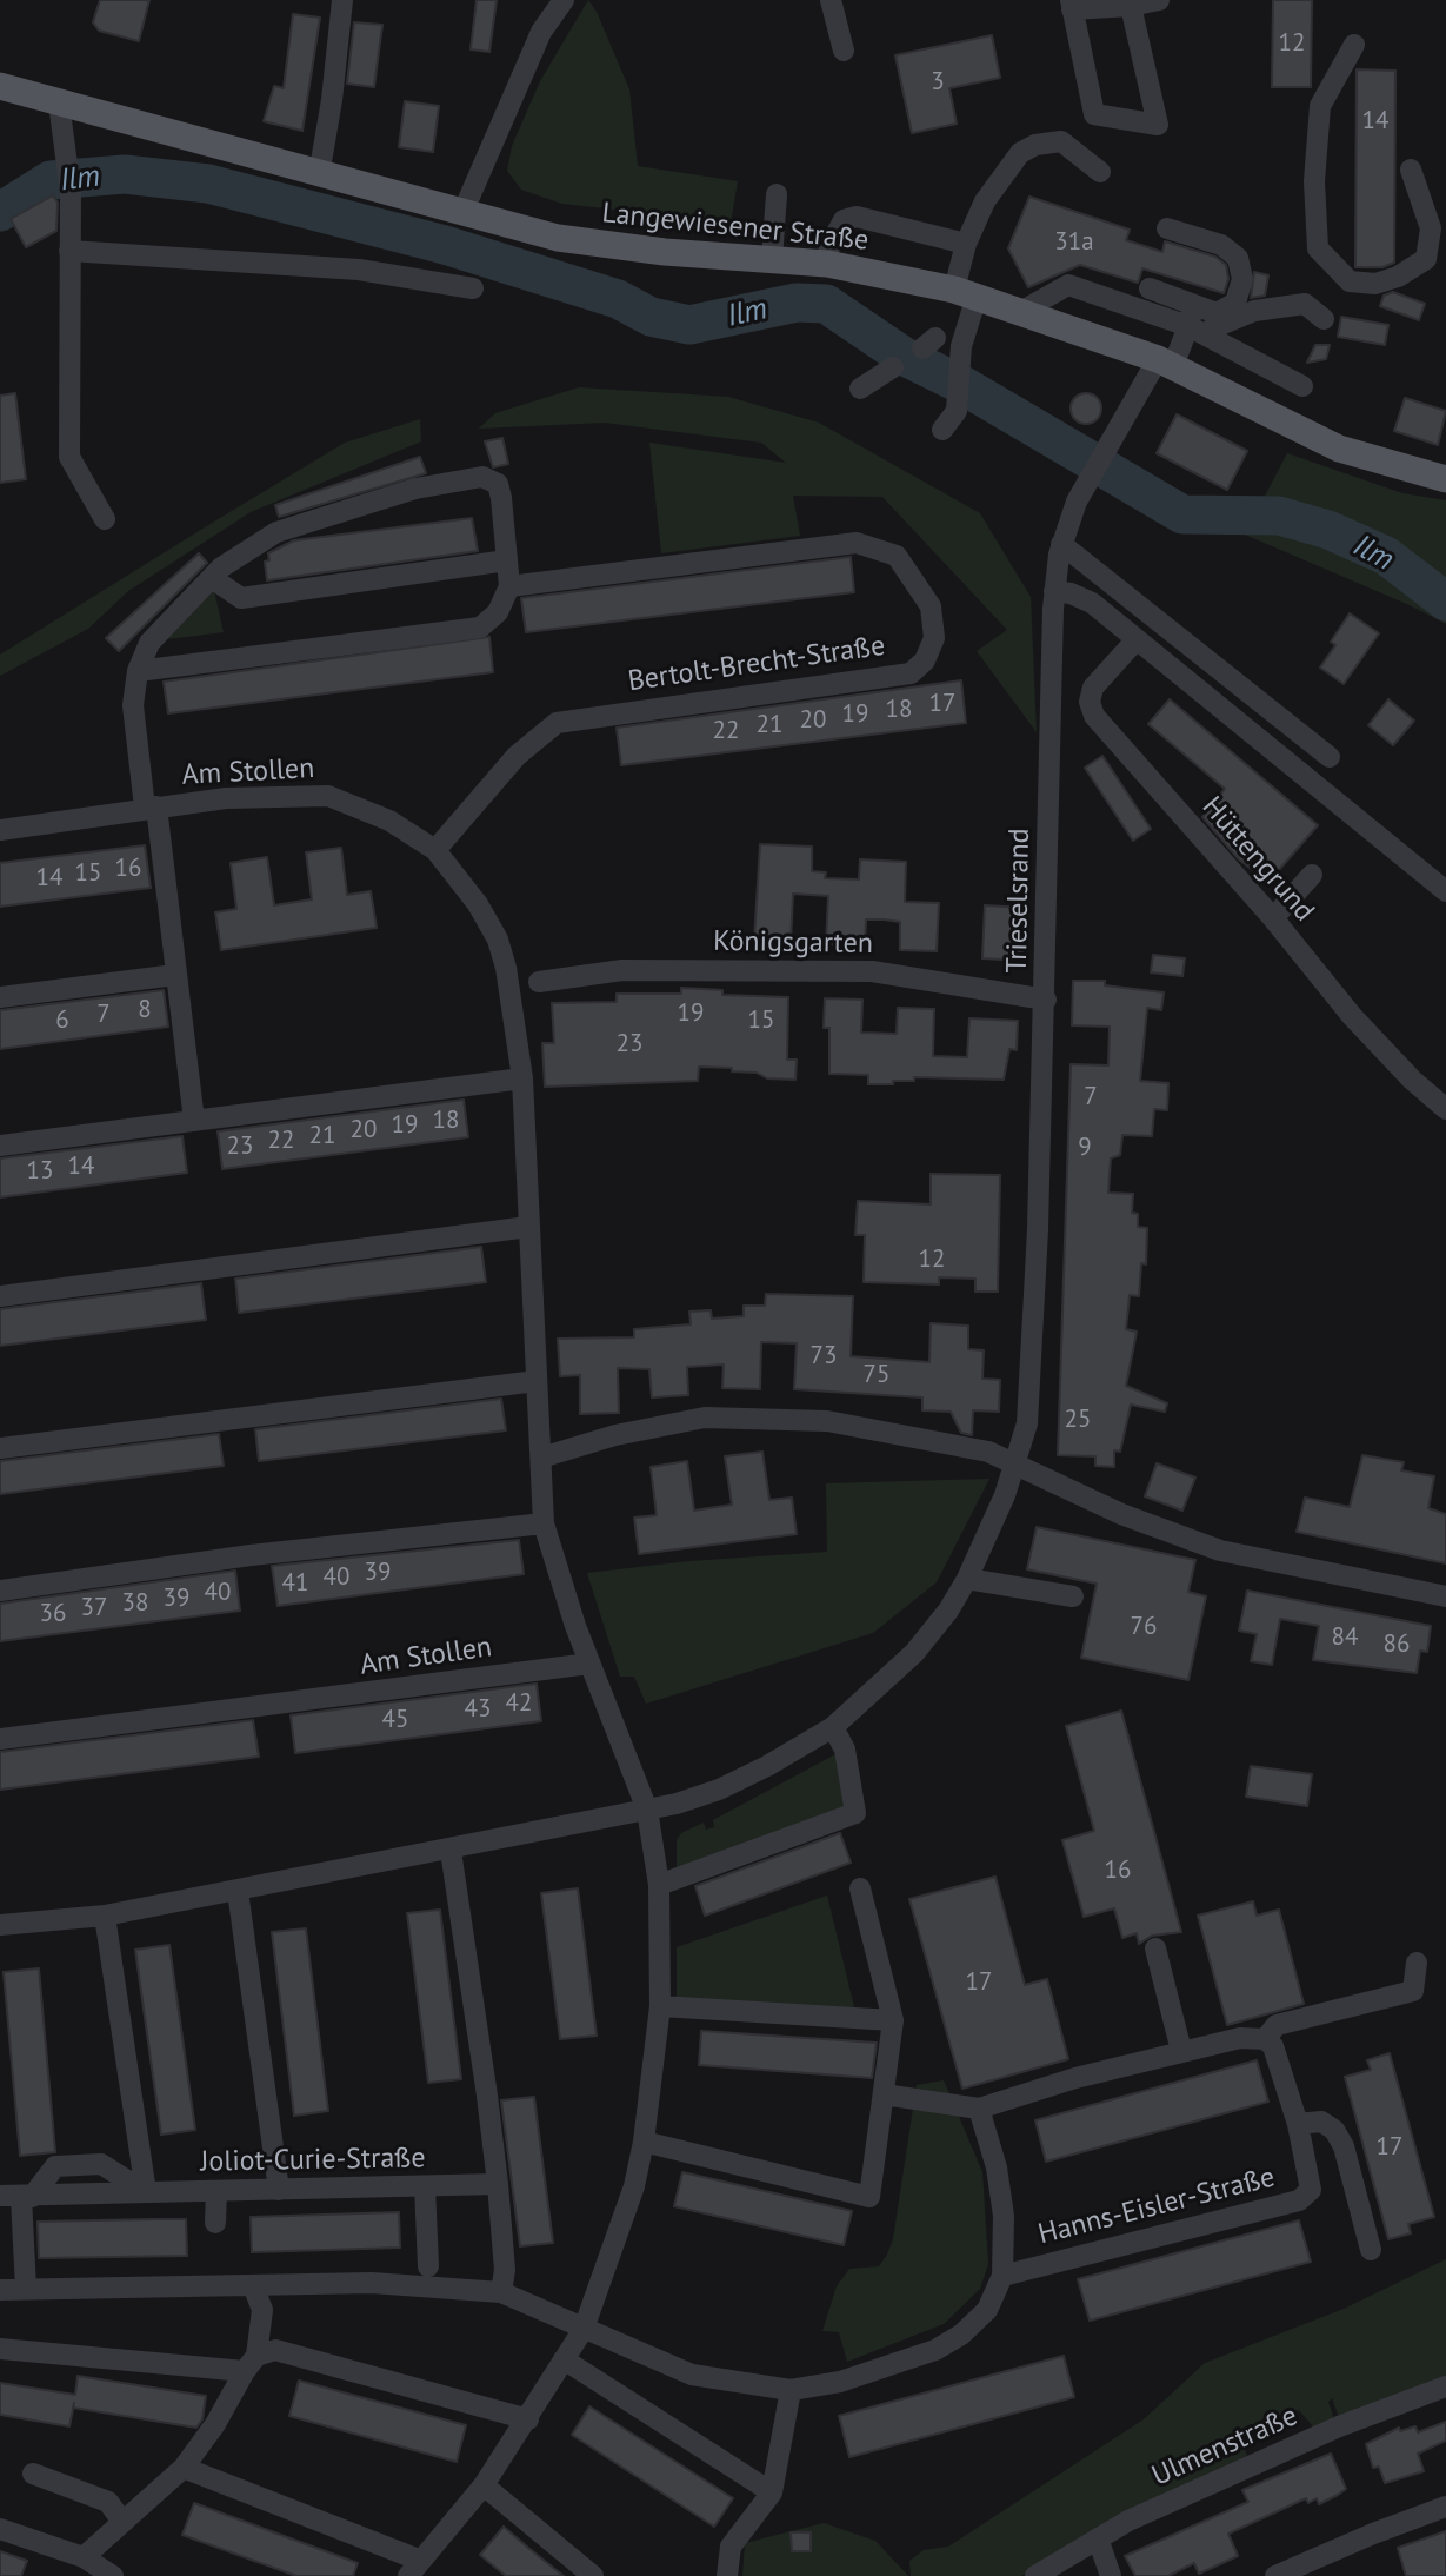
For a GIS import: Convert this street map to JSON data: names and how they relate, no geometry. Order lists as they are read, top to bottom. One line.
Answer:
{"streets":{"main road":["Langewiesener Straße"],"street":["Bertolt-Brecht-Straße","Am Stollen","Hüttengrund","Trieselsrand","Königsgarten","Joliot-Curie-Straße","Hanns-Eisler-Straße","Ulmenstraße"]},"crossings":[["Langewiesener Straße","Trieselsrand"],["Bertolt-Brecht-Straße","Am Stollen"],["Am Stollen","Trieselsrand"],["Am Stollen","Hanns-Eisler-Straße"],["Trieselsrand","Königsgarten"]],"water":["Ilm"],"house_numbers":["12","3","14","31a","17","18","19","20","21","22","16","15","14","8","19","7","6","15","23","7","18","19","20","21","22","23","9","14","13","12","73","75","25","39","40","41","40","39","38","37","36","76","84","86","42","43","45","16","17","17"]}
